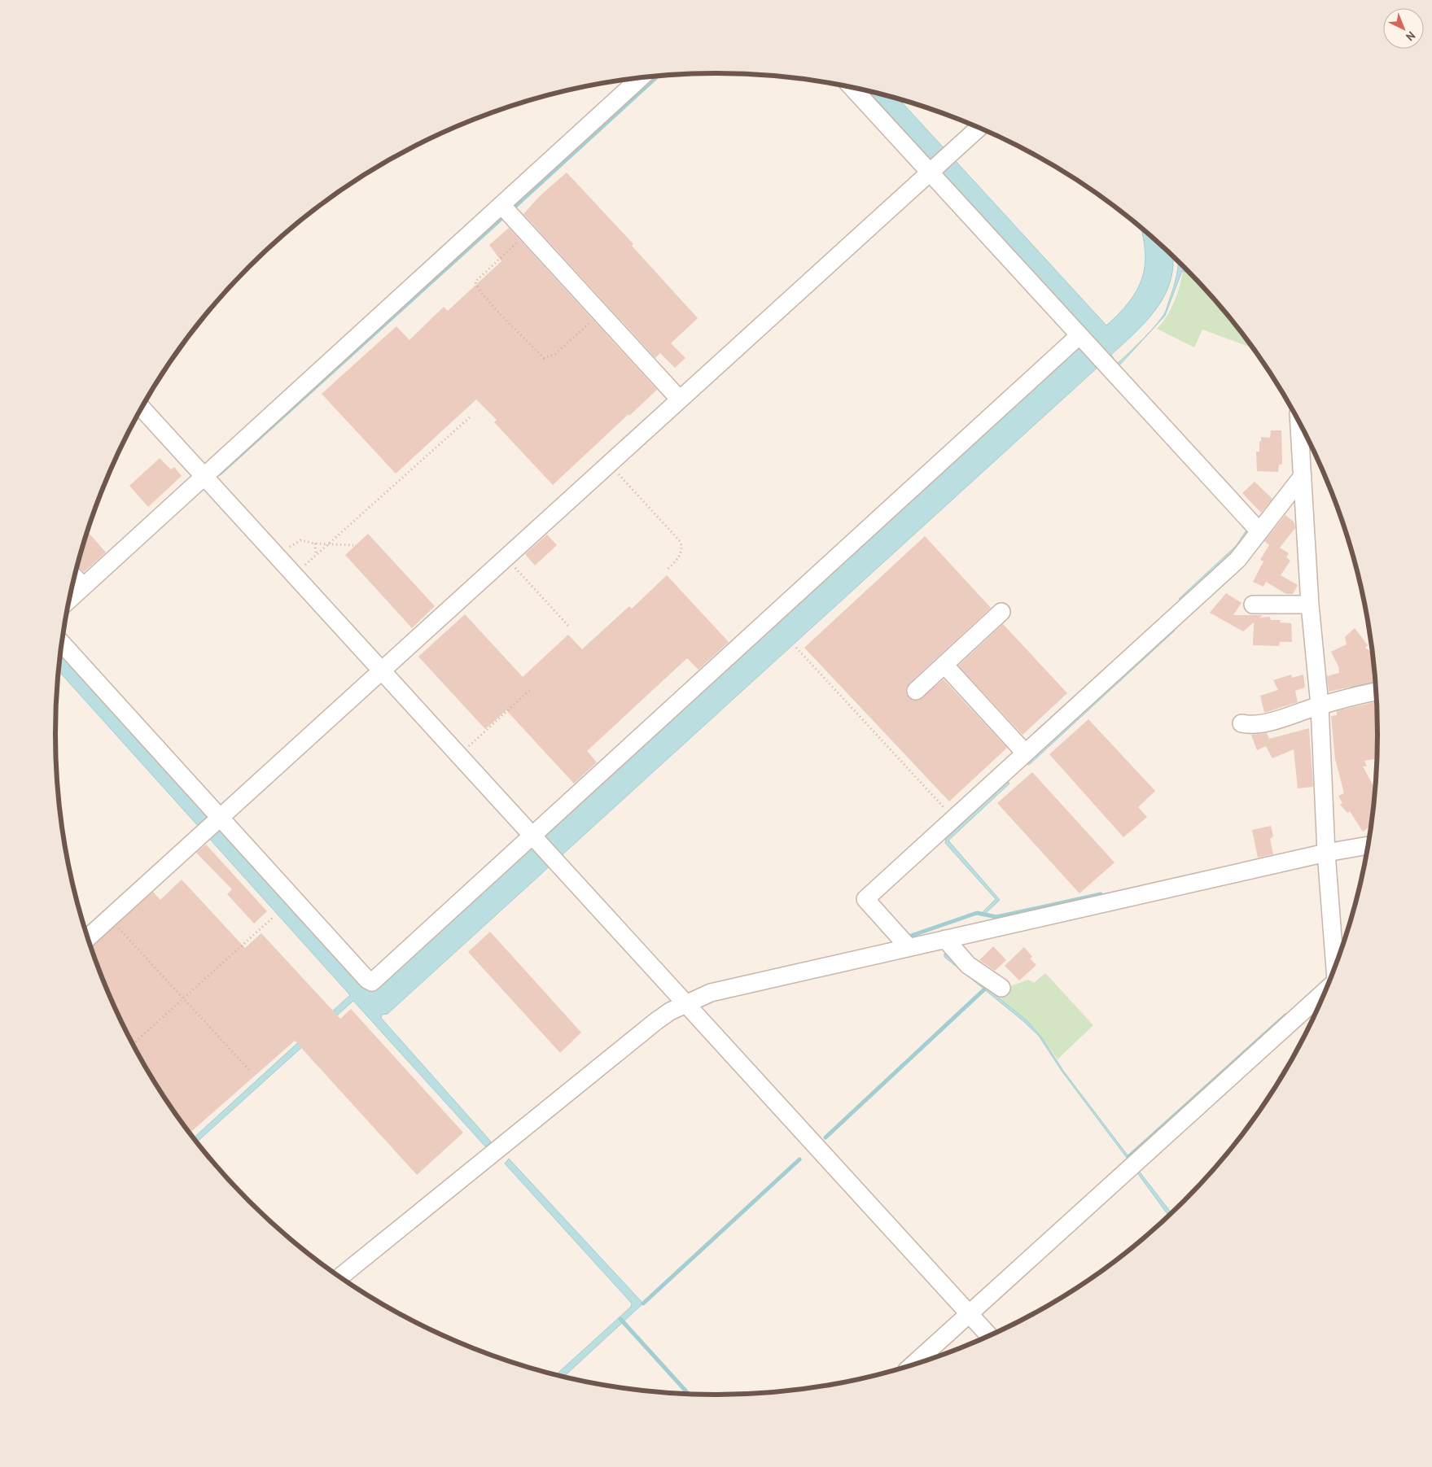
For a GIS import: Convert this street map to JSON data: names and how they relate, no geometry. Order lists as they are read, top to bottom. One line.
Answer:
{"north":"bottom right"}
